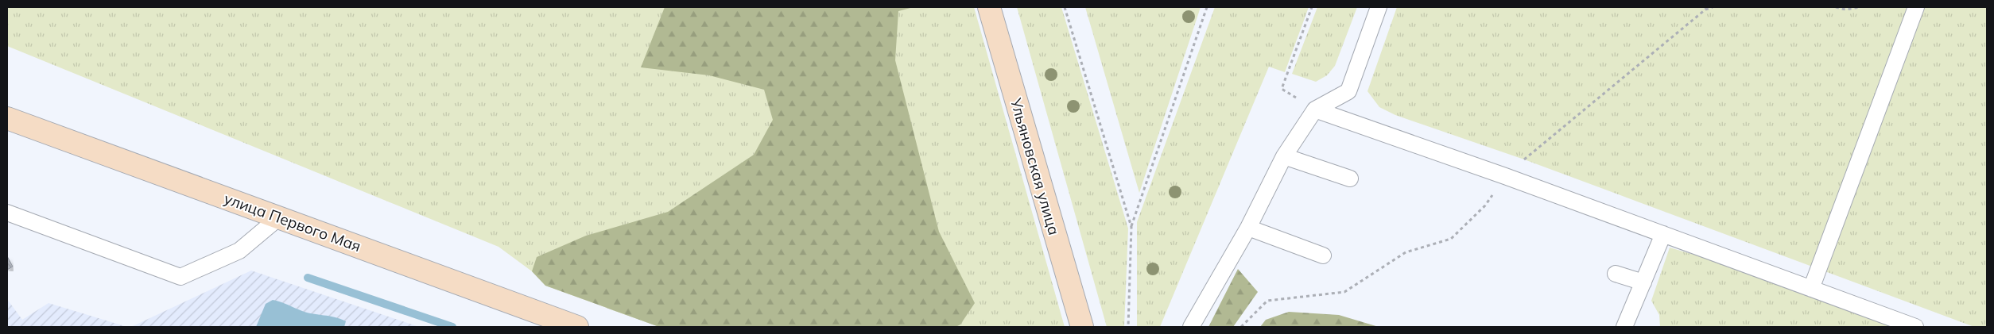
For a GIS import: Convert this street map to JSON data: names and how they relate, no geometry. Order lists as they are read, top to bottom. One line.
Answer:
{"streets":{"street":["Ульяновская улица","улица Первого Мая"]}}
